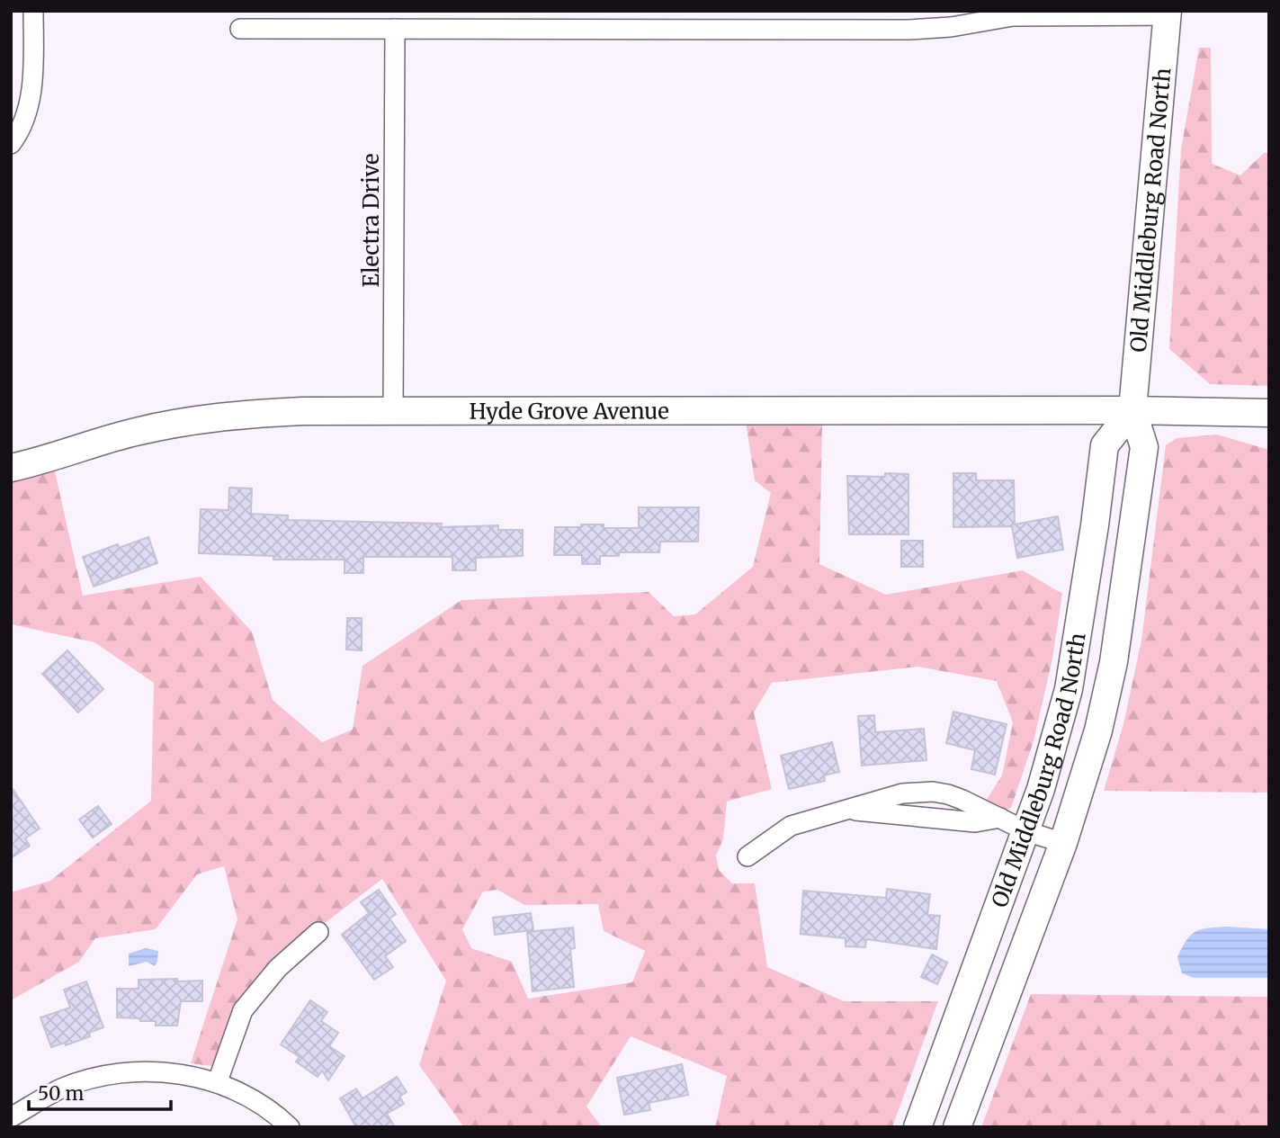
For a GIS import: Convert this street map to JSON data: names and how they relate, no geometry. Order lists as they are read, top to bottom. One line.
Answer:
{"streets":{"main road":["Old Middleburg Road North","Hyde Grove Avenue"],"street":["Electra Drive"]},"crossings":[["Old Middleburg Road North","Hyde Grove Avenue"],["Electra Drive","Hyde Grove Avenue"]],"scale_bar":"50 m"}
